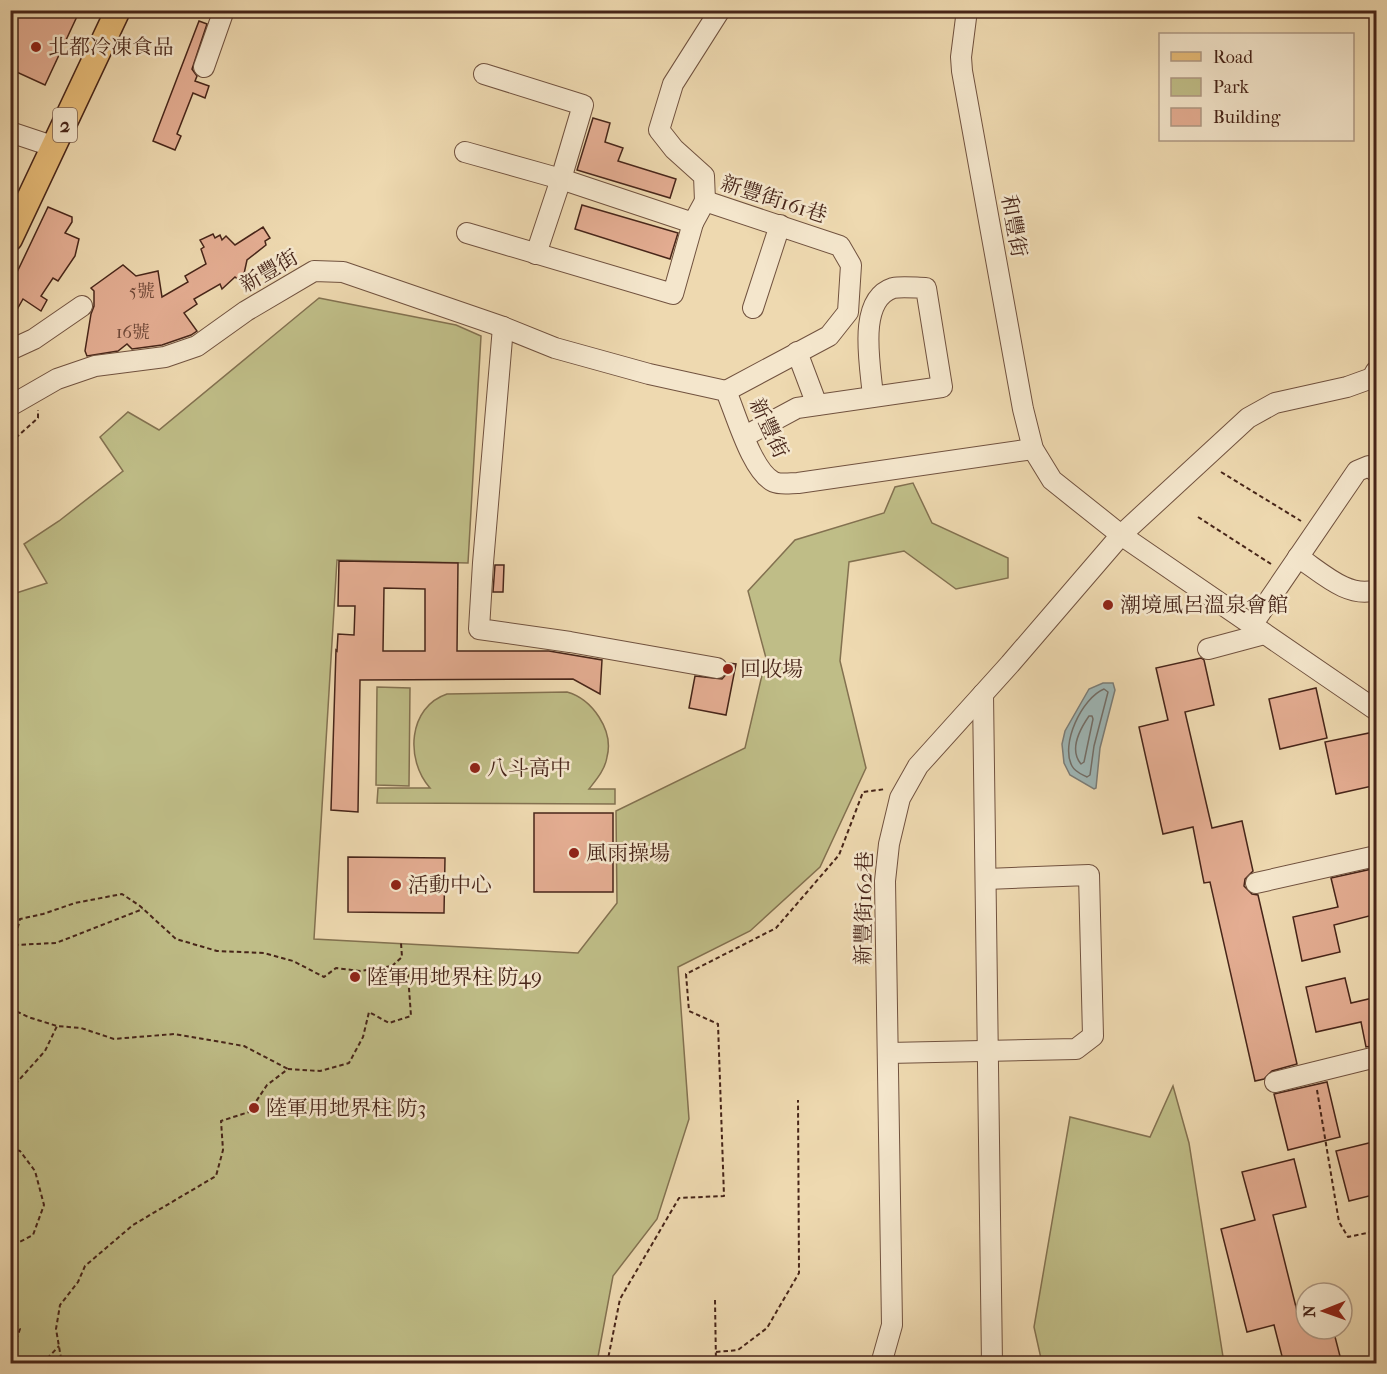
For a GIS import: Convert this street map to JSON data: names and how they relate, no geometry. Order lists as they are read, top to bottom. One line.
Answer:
{"streets":{"main road":["2"],"street":["新豐街161巷","和豐街","新豐街","新豐街162巷"]},"crossings":[["新豐街161巷","新豐街"],["和豐街","新豐街"]],"places":["北都冷凍食品","潮境風呂溫泉會館","回收場","八斗高中","風雨操場","活動中心","陸軍用地界柱 防49","陸軍用地界柱 防3"],"house_numbers":["5號","16號"],"legend":["Road","Park","Building"],"north":"left"}
